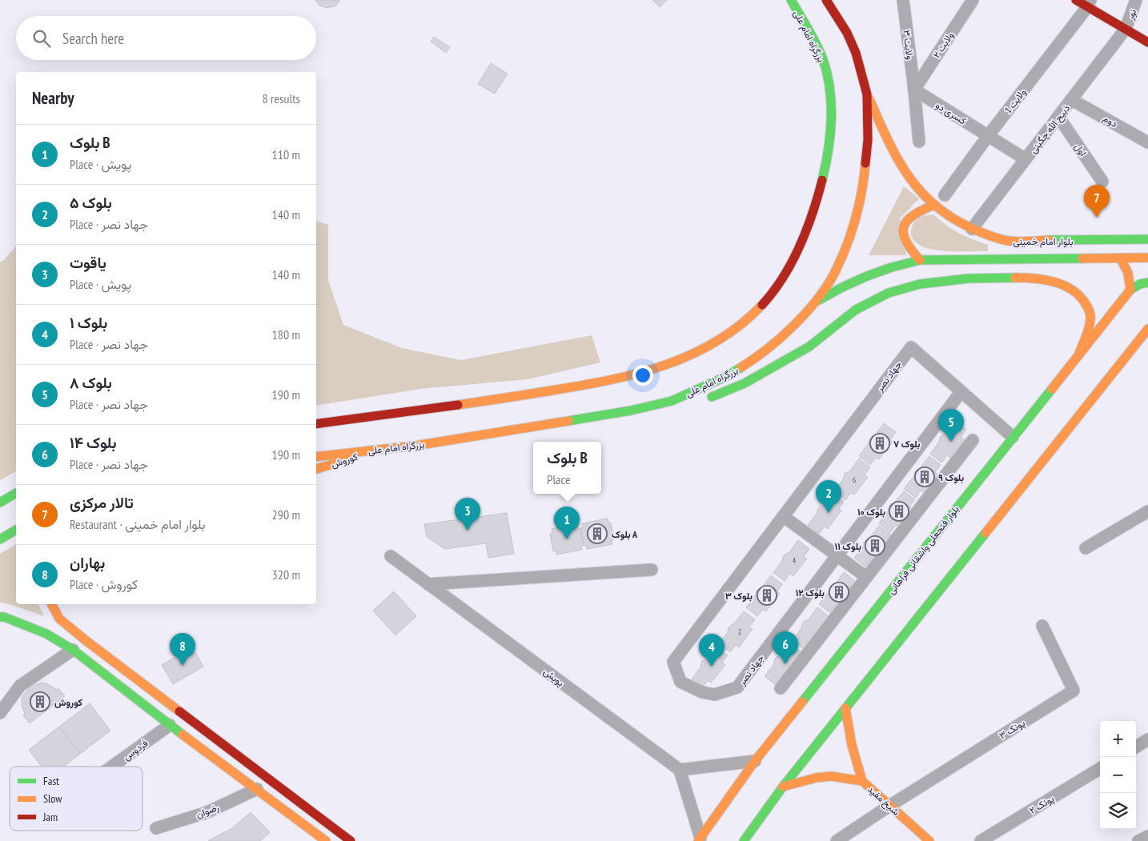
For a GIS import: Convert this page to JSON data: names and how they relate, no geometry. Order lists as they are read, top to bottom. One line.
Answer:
{"streets":{"main road":["بزرگراه امام علی","بلوار امام خمینی","کوروش","بلوار فتحعلی واشقانی فراهانی","شیخ مفید"],"street":["نور","ولایت ۳","ولایت ۲","ولایت 1","کسری دو","دوم","ذبیح الله چگینی","اول","جهاد نصر","پویش","پونک ۳","فردوس","پونک ۲","رضوان"]},"crossings":[["نور","ذبیح الله چگینی"],["بزرگراه امام علی","بلوار امام خمینی"],["بزرگراه امام علی","کوروش"],["ولایت ۳","ولایت ۲"],["ولایت ۳","کسری دو"],["ولایت ۲","کسری دو"],["ولایت 1","کسری دو"],["کسری دو","ذبیح الله چگینی"],["دوم","ذبیح الله چگینی"],["ذبیح الله چگینی","اول"],["ذبیح الله چگینی","بلوار امام خمینی"],["جهاد نصر","بلوار فتحعلی واشقانی فراهانی"],["پونک ۳","شیخ مفید"]],"places":{"building":["بلوک ۷","بلوک ۹","بلوک ۱۰","بلوک A","بلوک ۱۱","بلوک ۱۲","بلوک ۳","کوروش"]},"house_numbers":["6","4","2"],"legend":["Fast","Slow","Jam"],"page":{"search":"Search here","heading":["Nearby","8 results"],"list":[{"mark":"1","name":"بلوک B","note":"Place · پویش","value":"110 m"},{"mark":"2","name":"بلوک ۵","note":"Place · جهاد نصر","value":"140 m"},{"mark":"3","name":"یاقوت","note":"Place · پویش","value":"140 m"},{"mark":"4","name":"بلوک ۱","note":"Place · جهاد نصر","value":"180 m"},{"mark":"5","name":"بلوک ۸","note":"Place · جهاد نصر","value":"190 m"},{"mark":"6","name":"بلوک ۱۴","note":"Place · جهاد نصر","value":"190 m"},{"mark":"7","name":"تالار مرکزی","note":"Restaurant · بلوار امام خمینی","value":"290 m"},{"mark":"8","name":"بهاران","note":"Place · کوروش","value":"320 m"}],"pins":["7","5","2","3","1","6","8","4"],"popup":["بلوک B","Place"],"map_buttons":["+","−"]}}
